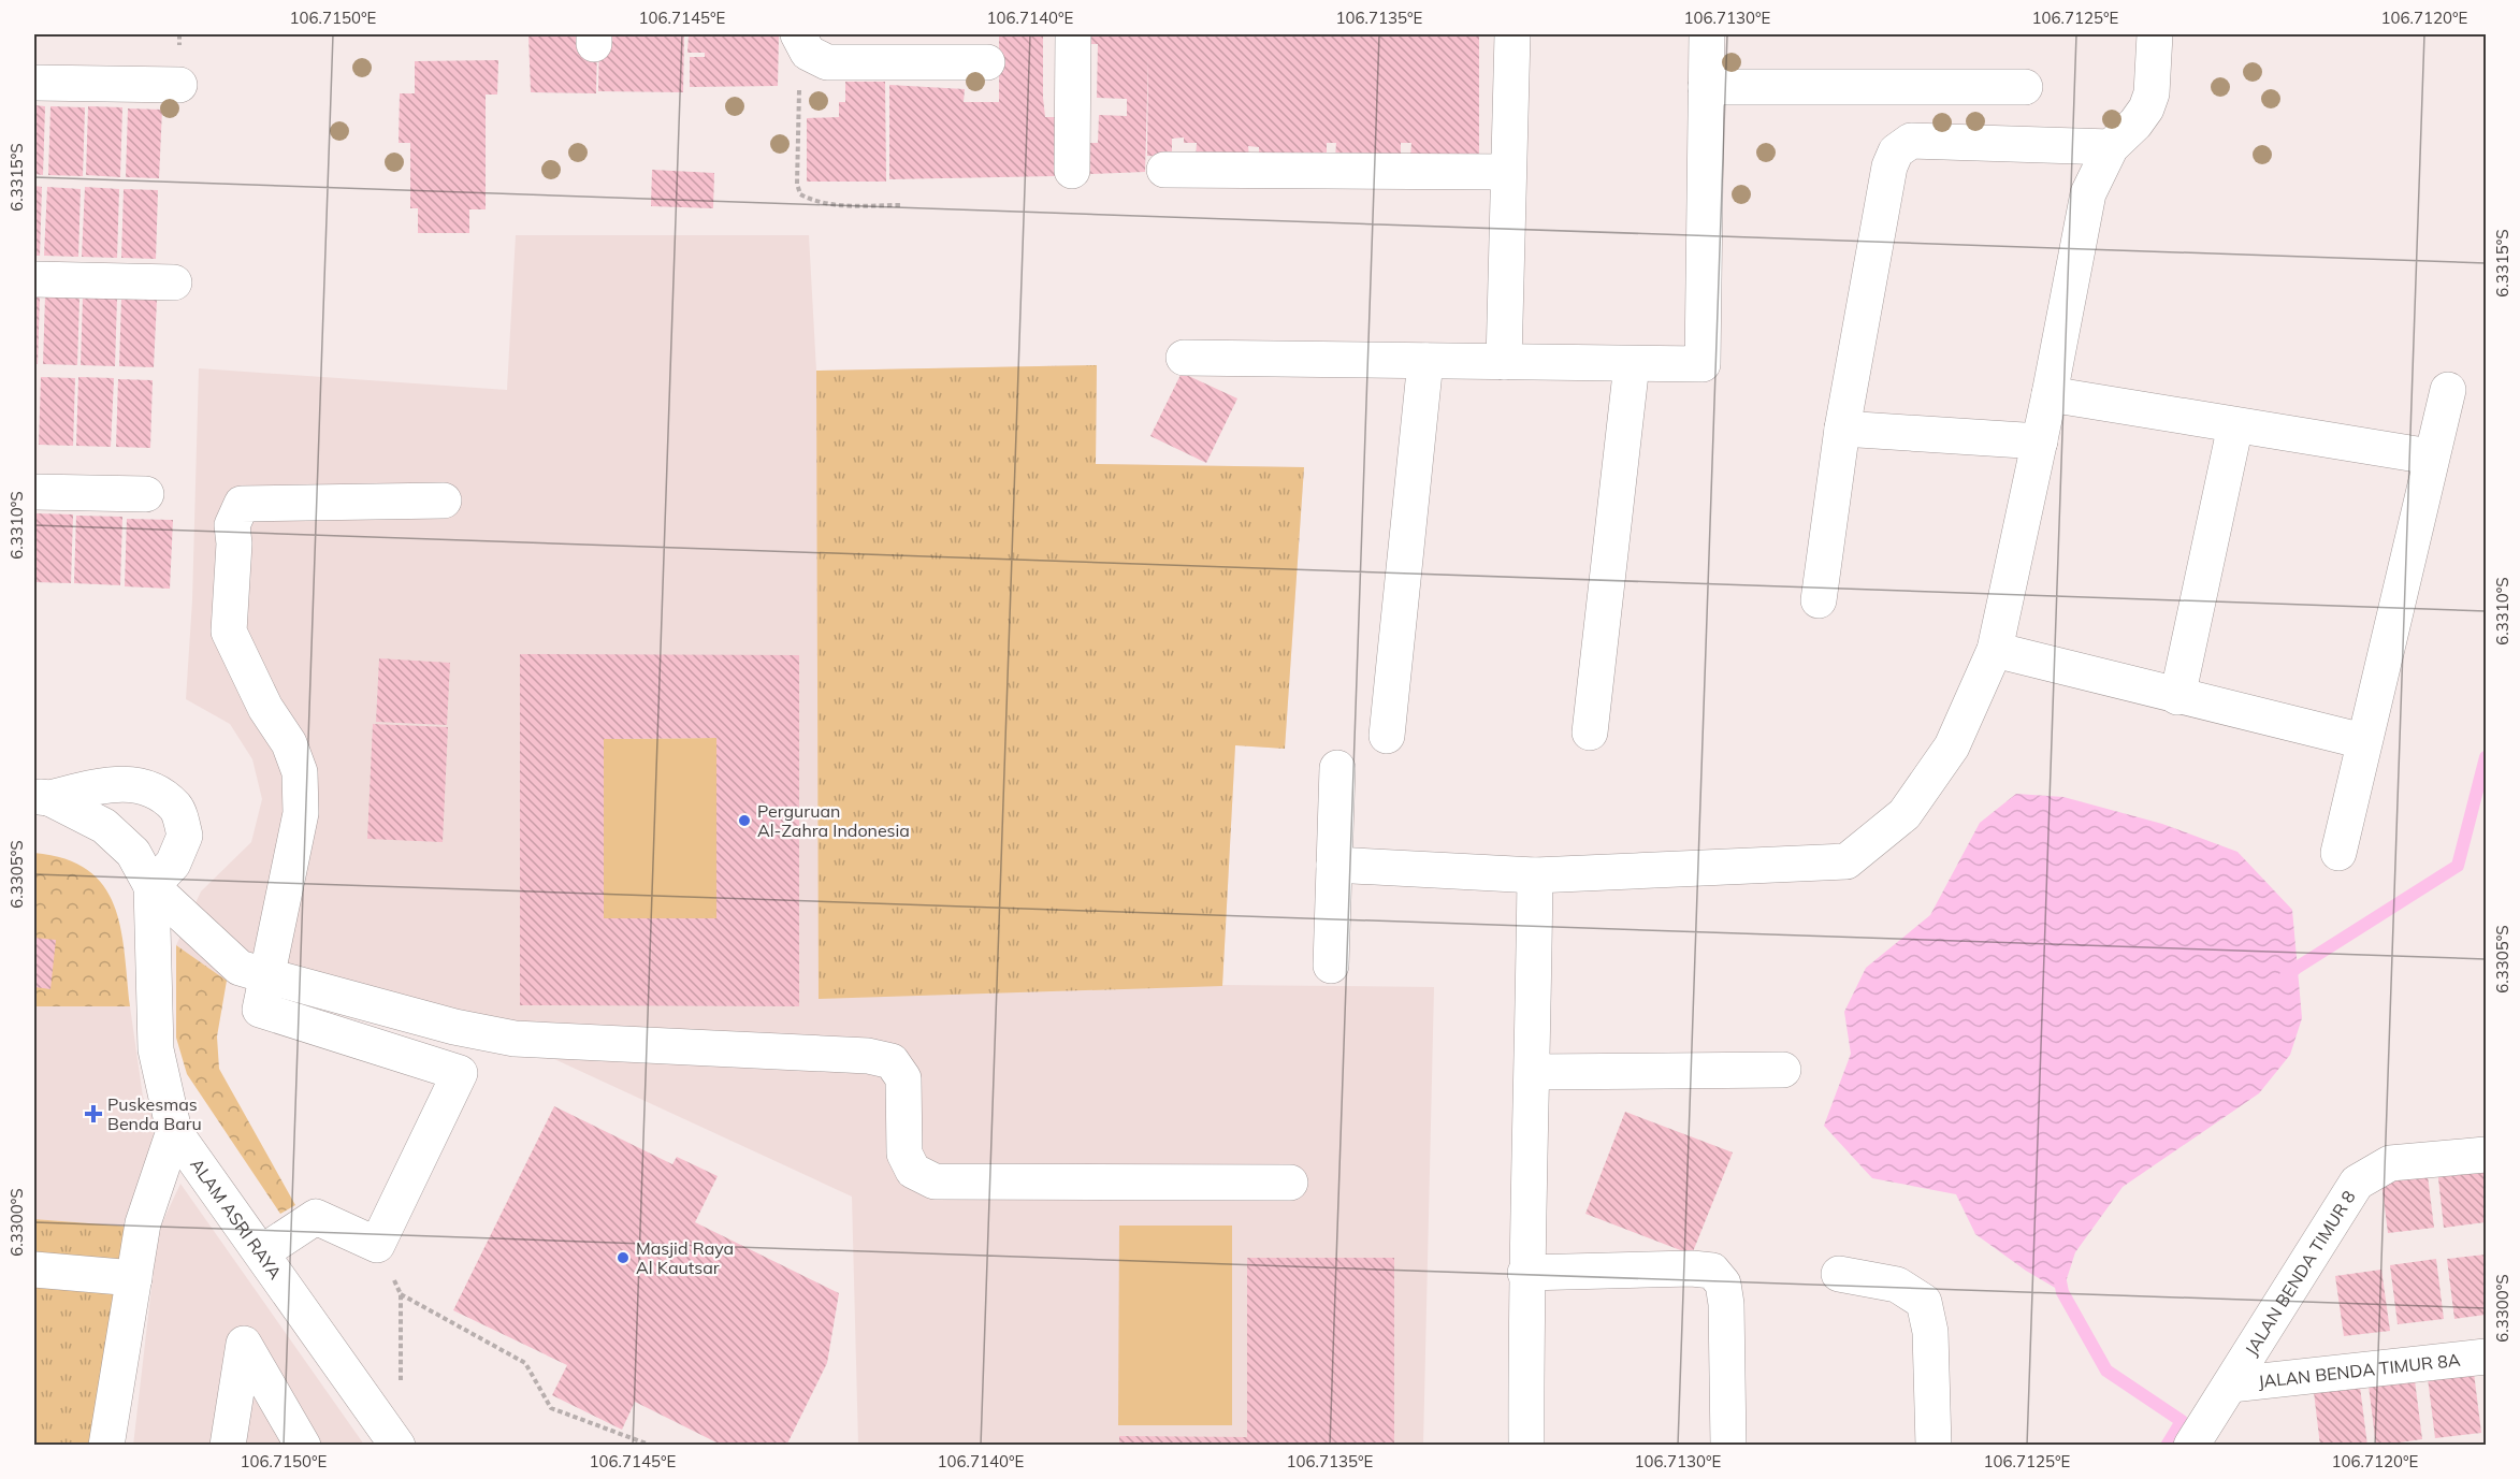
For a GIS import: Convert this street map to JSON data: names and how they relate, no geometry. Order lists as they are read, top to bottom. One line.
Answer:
{"streets":{"street":["ALAM ASRI RAYA","JALAN BENDA TIMUR 8","JALAN BENDA TIMUR 8A"]},"crossings":[["JALAN BENDA TIMUR 8","JALAN BENDA TIMUR 8A"]],"places":{"other":["Perguruan Al-Zahra Indonesia","Masjid Raya Al Kautsar"],"health":["Puskesmas Benda Baru"]},"coordinates":["106.7150°E","106.7145°E","106.7140°E","106.7135°E","106.7130°E","106.7125°E","106.7120°E","6.3315°S","6.3310°S","6.3305°S","6.3300°S"]}
